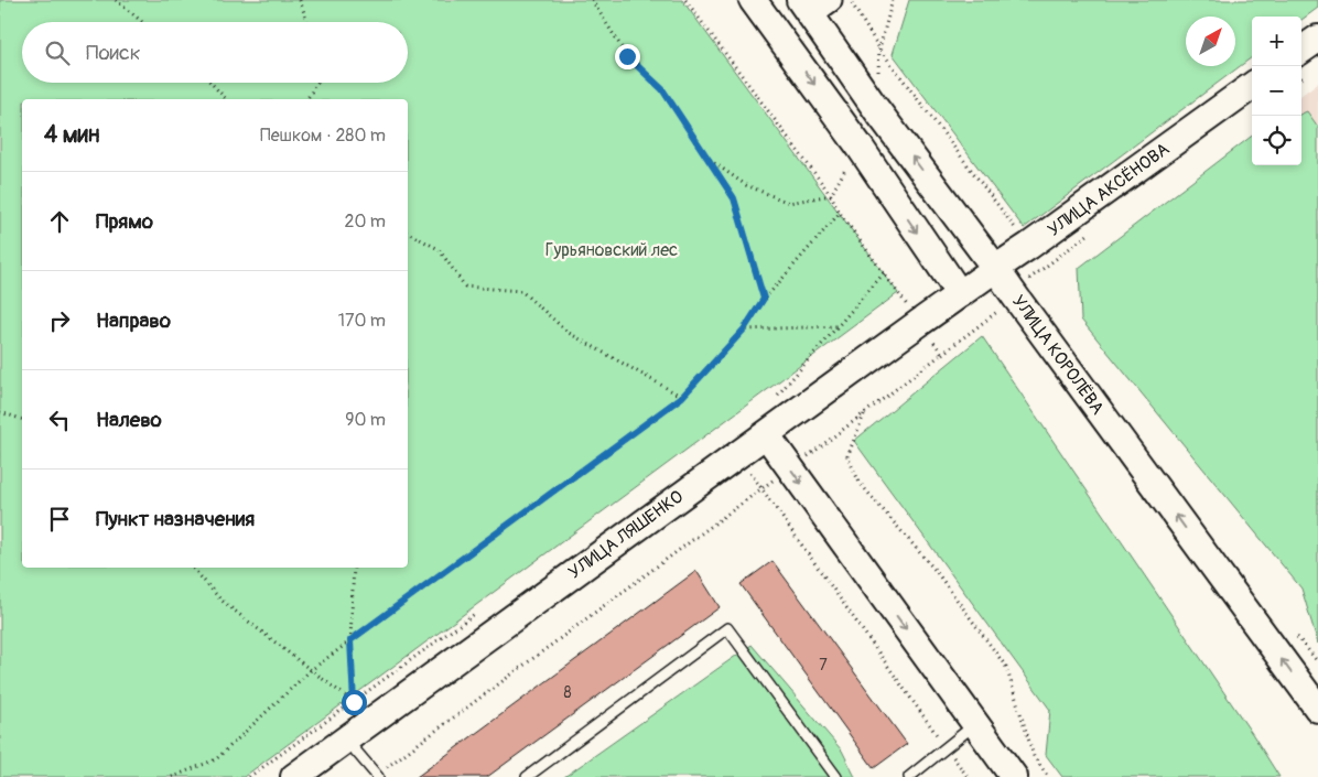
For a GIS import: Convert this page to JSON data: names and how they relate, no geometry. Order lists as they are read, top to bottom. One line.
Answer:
{"streets":{"main road":["УЛИЦА АКСЁНОВА","УЛИЦА КОРОЛЁВА","УЛИЦА ЛЯШЕНКО"]},"crossings":[["УЛИЦА АКСЁНОВА","УЛИЦА КОРОЛЁВА"],["УЛИЦА АКСЁНОВА","УЛИЦА ЛЯШЕНКО"]],"parks":["Гурьяновский лес"],"house_numbers":["7","8"],"north":"top right","page":{"map_buttons":["+","−"],"search":"Поиск","heading":["4 мин","Пешком · 280 m"],"list":[["Прямо","20 m"],["Направо","170 m"],["Налево","90 m"],"Пункт назначения"]}}
